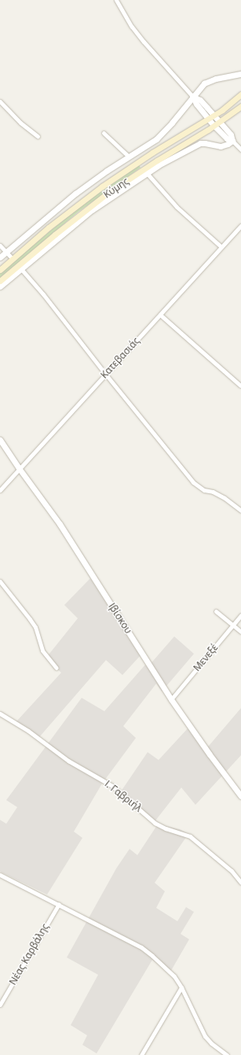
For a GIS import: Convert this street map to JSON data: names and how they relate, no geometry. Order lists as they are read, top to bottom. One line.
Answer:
{"streets":{"main road":["Κύμης"],"street":["Κατεβασιάς","Ιβίσκου","Μενεξέ","Ι. Γαβριήλ","Νέας Καρβάλης"]},"crossings":[["Κατεβασιάς","Ιβίσκου"],["Ιβίσκου","Μενεξέ"]]}
